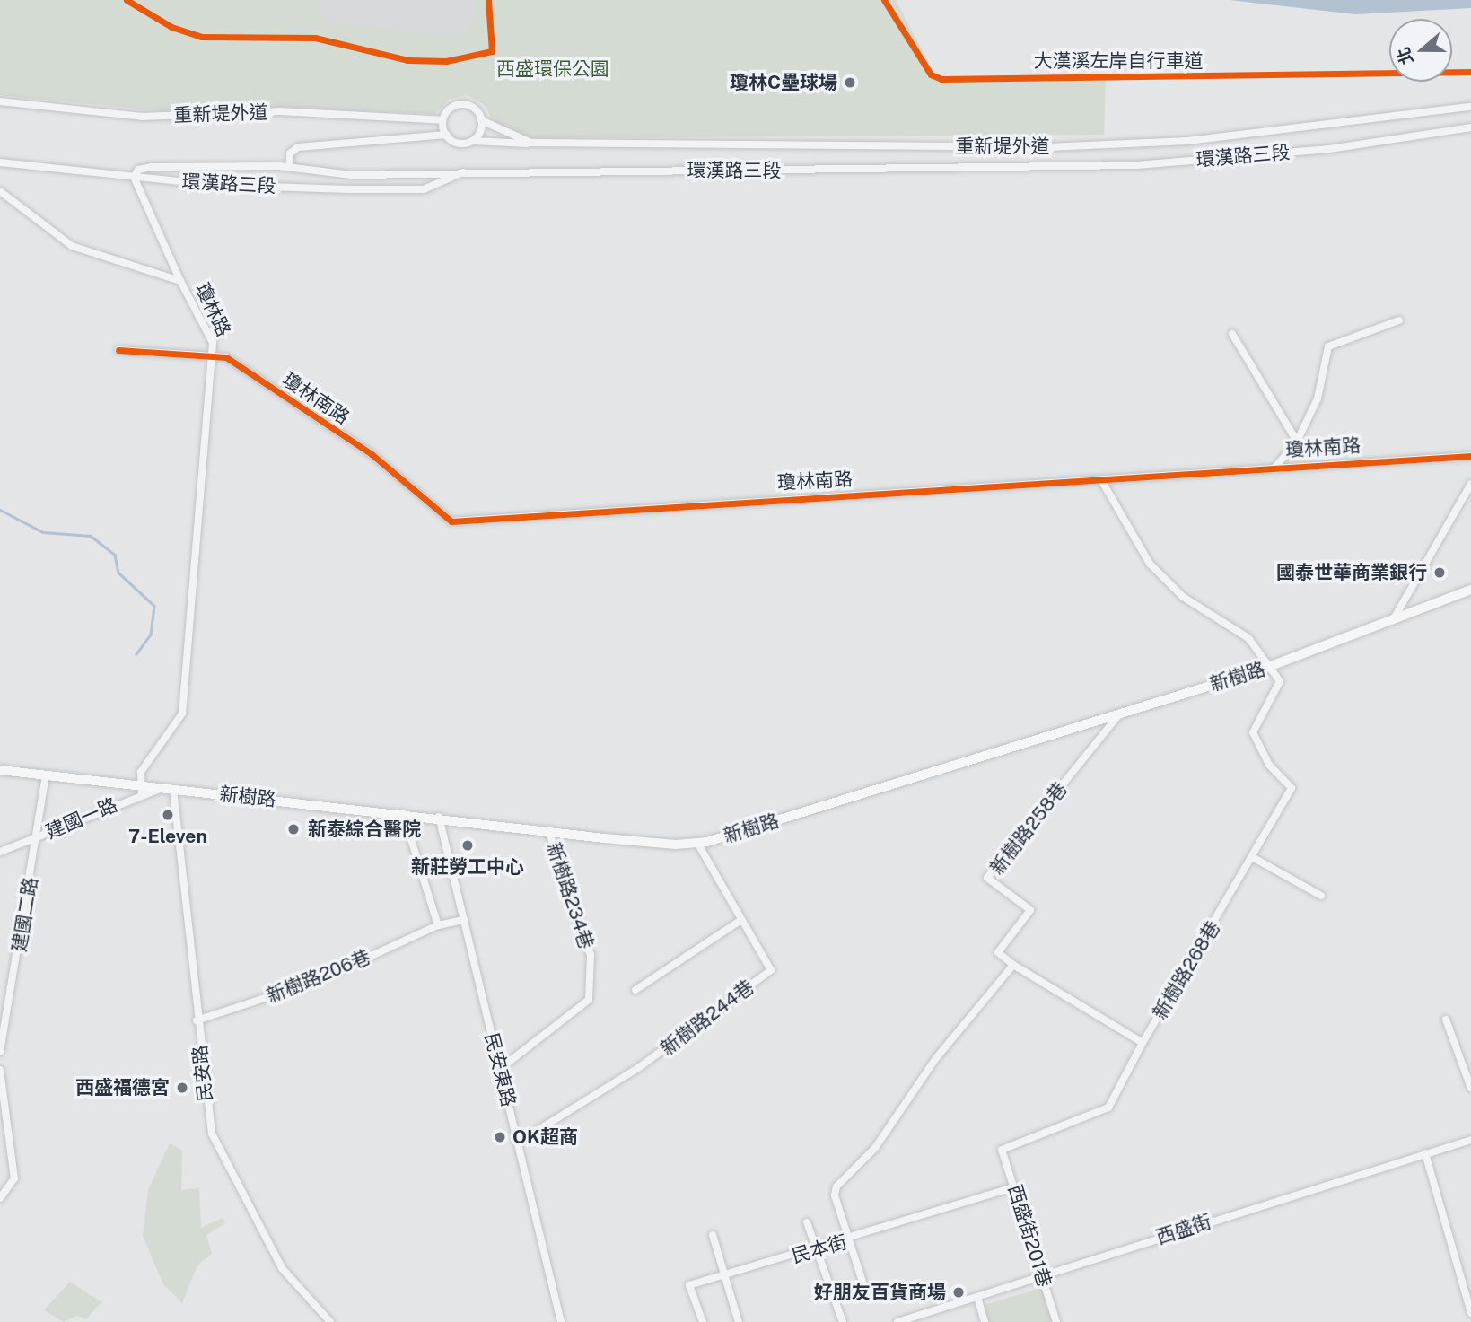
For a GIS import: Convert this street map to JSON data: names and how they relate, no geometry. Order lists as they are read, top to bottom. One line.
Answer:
{"streets":{"main road":["新樹路"],"street":["重新堤外道","環漢路三段","瓊林路","瓊林南路","建國一路","新樹路258巷","新樹路234巷","建國二路","新樹路268巷","新樹路206巷","新樹路244巷","民安東路","民安路","西盛街","西盛街201巷","民本街"],"cycle path":["大漢溪左岸自行車道"]},"crossings":[["瓊林路","瓊林南路"],["瓊林路","新樹路"],["瓊林路","建國一路"],["新樹路","建國一路"],["新樹路","新樹路258巷"],["新樹路","新樹路234巷"],["新樹路","建國二路"],["新樹路","新樹路268巷"],["新樹路","新樹路244巷"],["新樹路","民安東路"],["新樹路","民安路"],["建國一路","建國二路"],["新樹路234巷","民安東路"],["新樹路268巷","西盛街201巷"],["新樹路206巷","民安東路"],["新樹路206巷","民安路"],["新樹路244巷","民安東路"],["西盛街","西盛街201巷"],["西盛街201巷","民本街"]],"parks":["西盛環保公園"],"places":["瓊林C壘球場","國泰世華商業銀行","7-Eleven","新泰綜合醫院","新莊勞工中心","西盛福德宮","OK超商","好朋友百貨商場"],"north":"left"}
